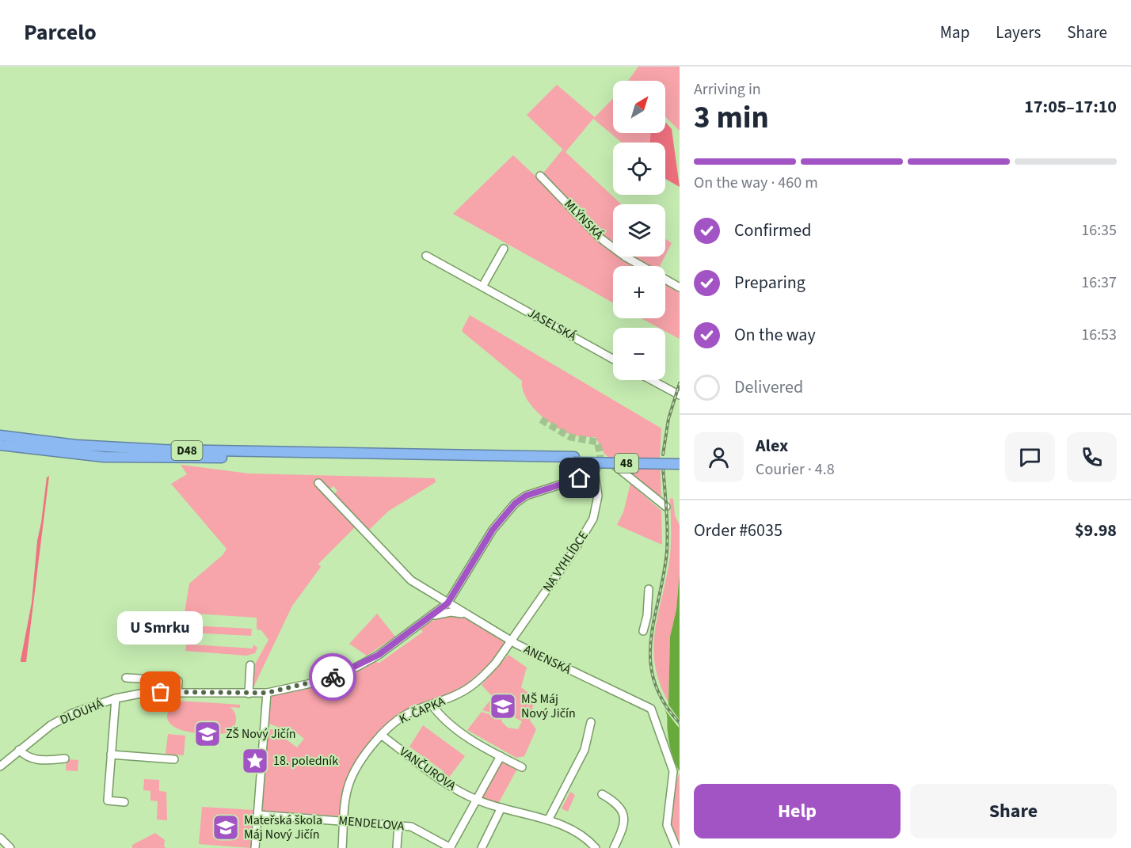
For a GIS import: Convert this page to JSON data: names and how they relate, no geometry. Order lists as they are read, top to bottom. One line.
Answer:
{"streets":{"highway":["D48","48"],"street":["MLÝNSKÁ","JASELSKÁ","NA VYHLÍDCE","ANENSKÁ","K. ČAPKA","DLOUHÁ","VANČUROVA","MENDELOVA"]},"crossings":[["D48","48"],["NA VYHLÍDCE","ANENSKÁ"],["NA VYHLÍDCE","K. ČAPKA"],["NA VYHLÍDCE","DLOUHÁ"],["ANENSKÁ","K. ČAPKA"],["ANENSKÁ","DLOUHÁ"],["K. ČAPKA","VANČUROVA"],["K. ČAPKA","MENDELOVA"]],"places":{"other":["U Smrku"],"school or university":["MŠ Máj Nový Jičín","ZŠ Nový Jičín","Mateřská škola Máj Nový Jičín"],"place":["18. poledník"]},"north":"top right","page":{"header":"Parcelo","nav":["Map","Layers","Share"],"heading":["3 min","Arriving in","17:05–17:10"],"panel":["Alex","Courier · 4.8","Order #6035","$9.98"],"map_buttons":["+","−"],"bar":"On the way · 460 m","list":[["Confirmed","16:35"],["Preparing","16:37"],["On the way","16:53"],"Delivered"],"bubble":"U Smrku","buttons":["Help","Share"]}}
